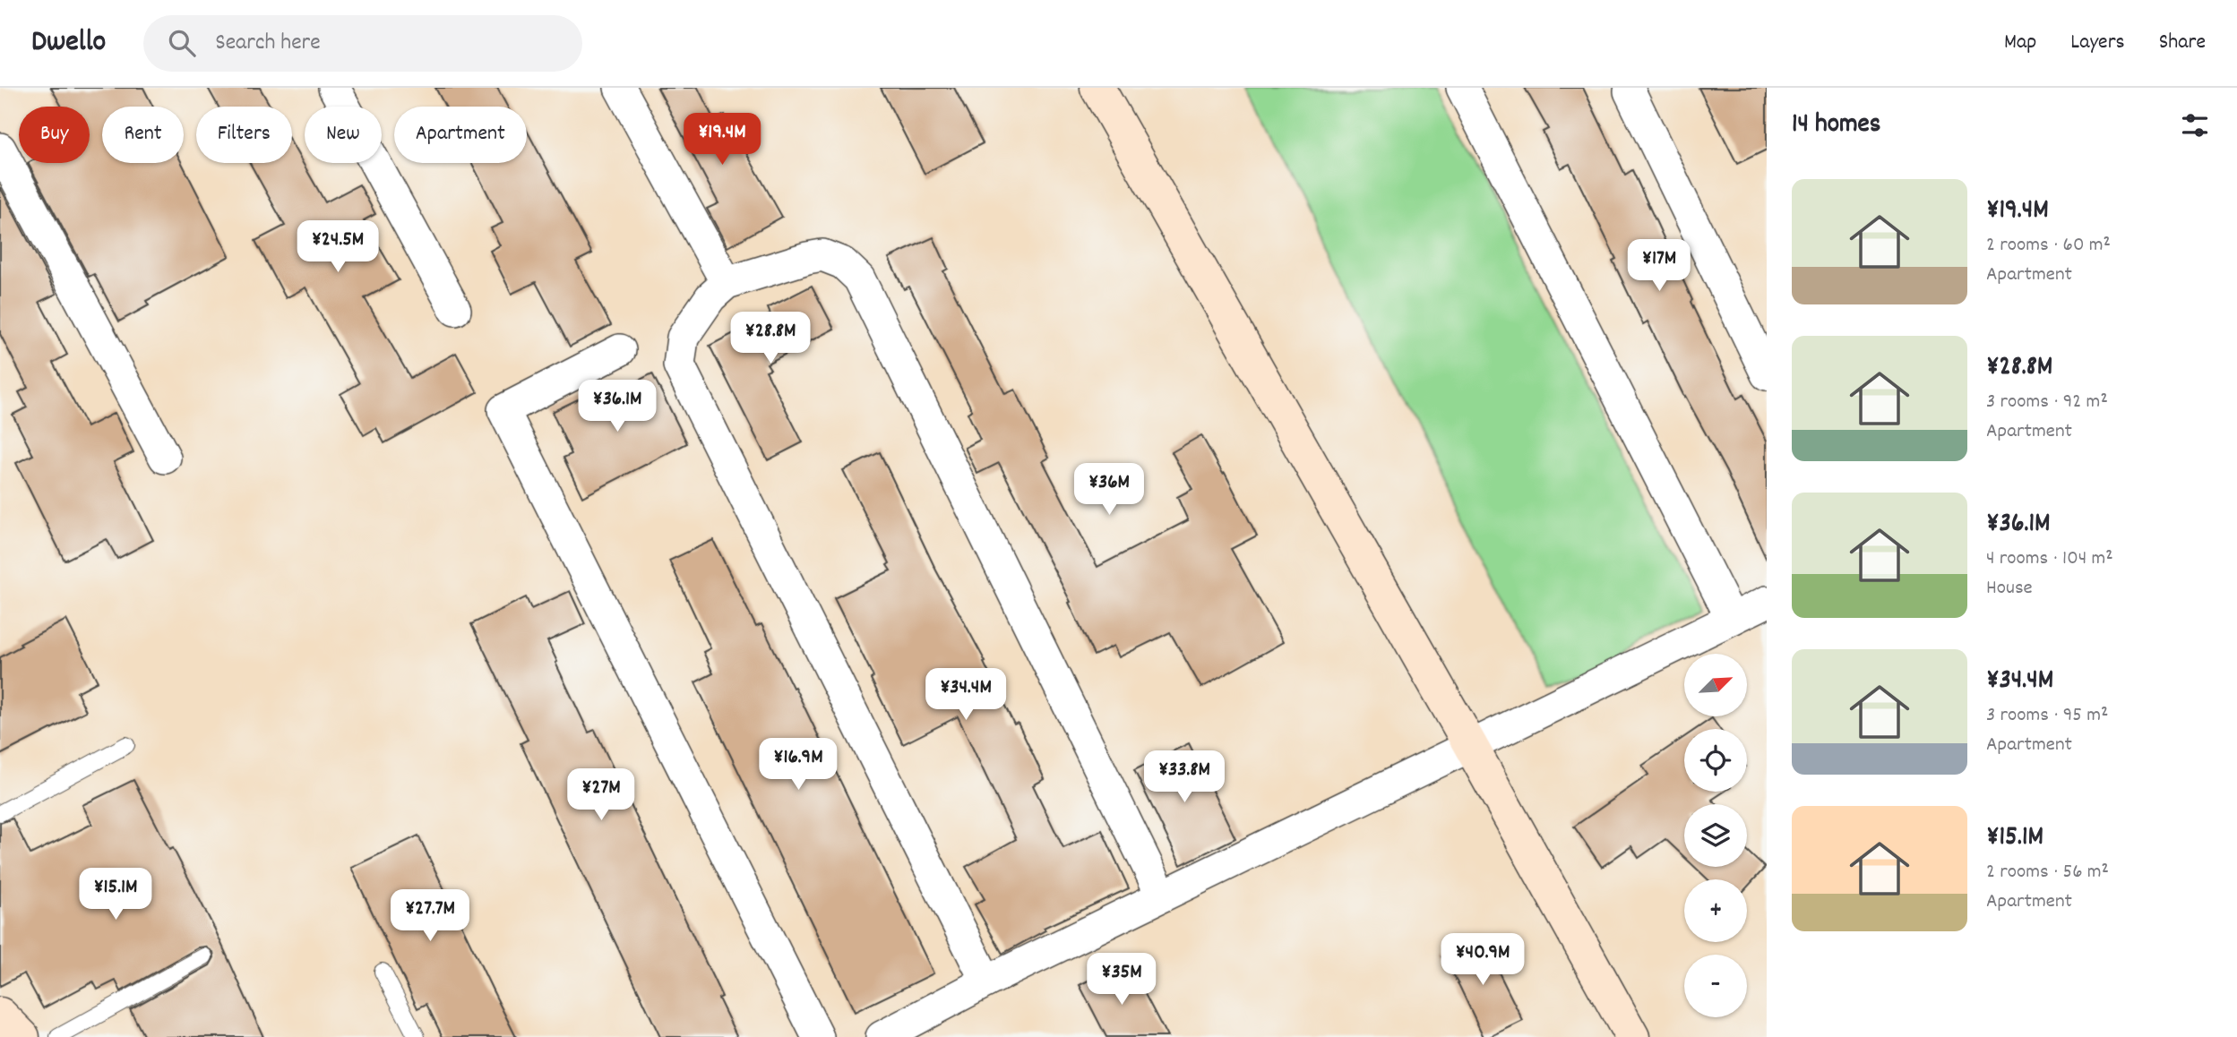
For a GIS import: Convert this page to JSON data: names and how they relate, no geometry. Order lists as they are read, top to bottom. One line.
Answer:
{"north":"top right","page":{"header":"Dwello","search":"Search here","nav":["Map","Layers","Share"],"heading":"14 homes","chip":["Buy","Rent","Filters","New","Apartment"],"price":["¥19.4M","¥24.5M","¥17M","¥28.8M","¥36.1M","¥36M","¥34.4M","¥16.9M","¥33.8M","¥27M","¥15.1M","¥27.7M","¥40.9M","¥35M"],"list":[{"name":"¥19.4M","note":"2 rooms · 60 m² · Apartment"},{"name":"¥28.8M","note":"3 rooms · 92 m² · Apartment"},{"name":"¥36.1M","note":"4 rooms · 104 m² · House"},{"name":"¥34.4M","note":"3 rooms · 95 m² · Apartment"},{"name":"¥15.1M","note":"2 rooms · 56 m² · Apartment"}],"map_buttons":["+","−"]}}
